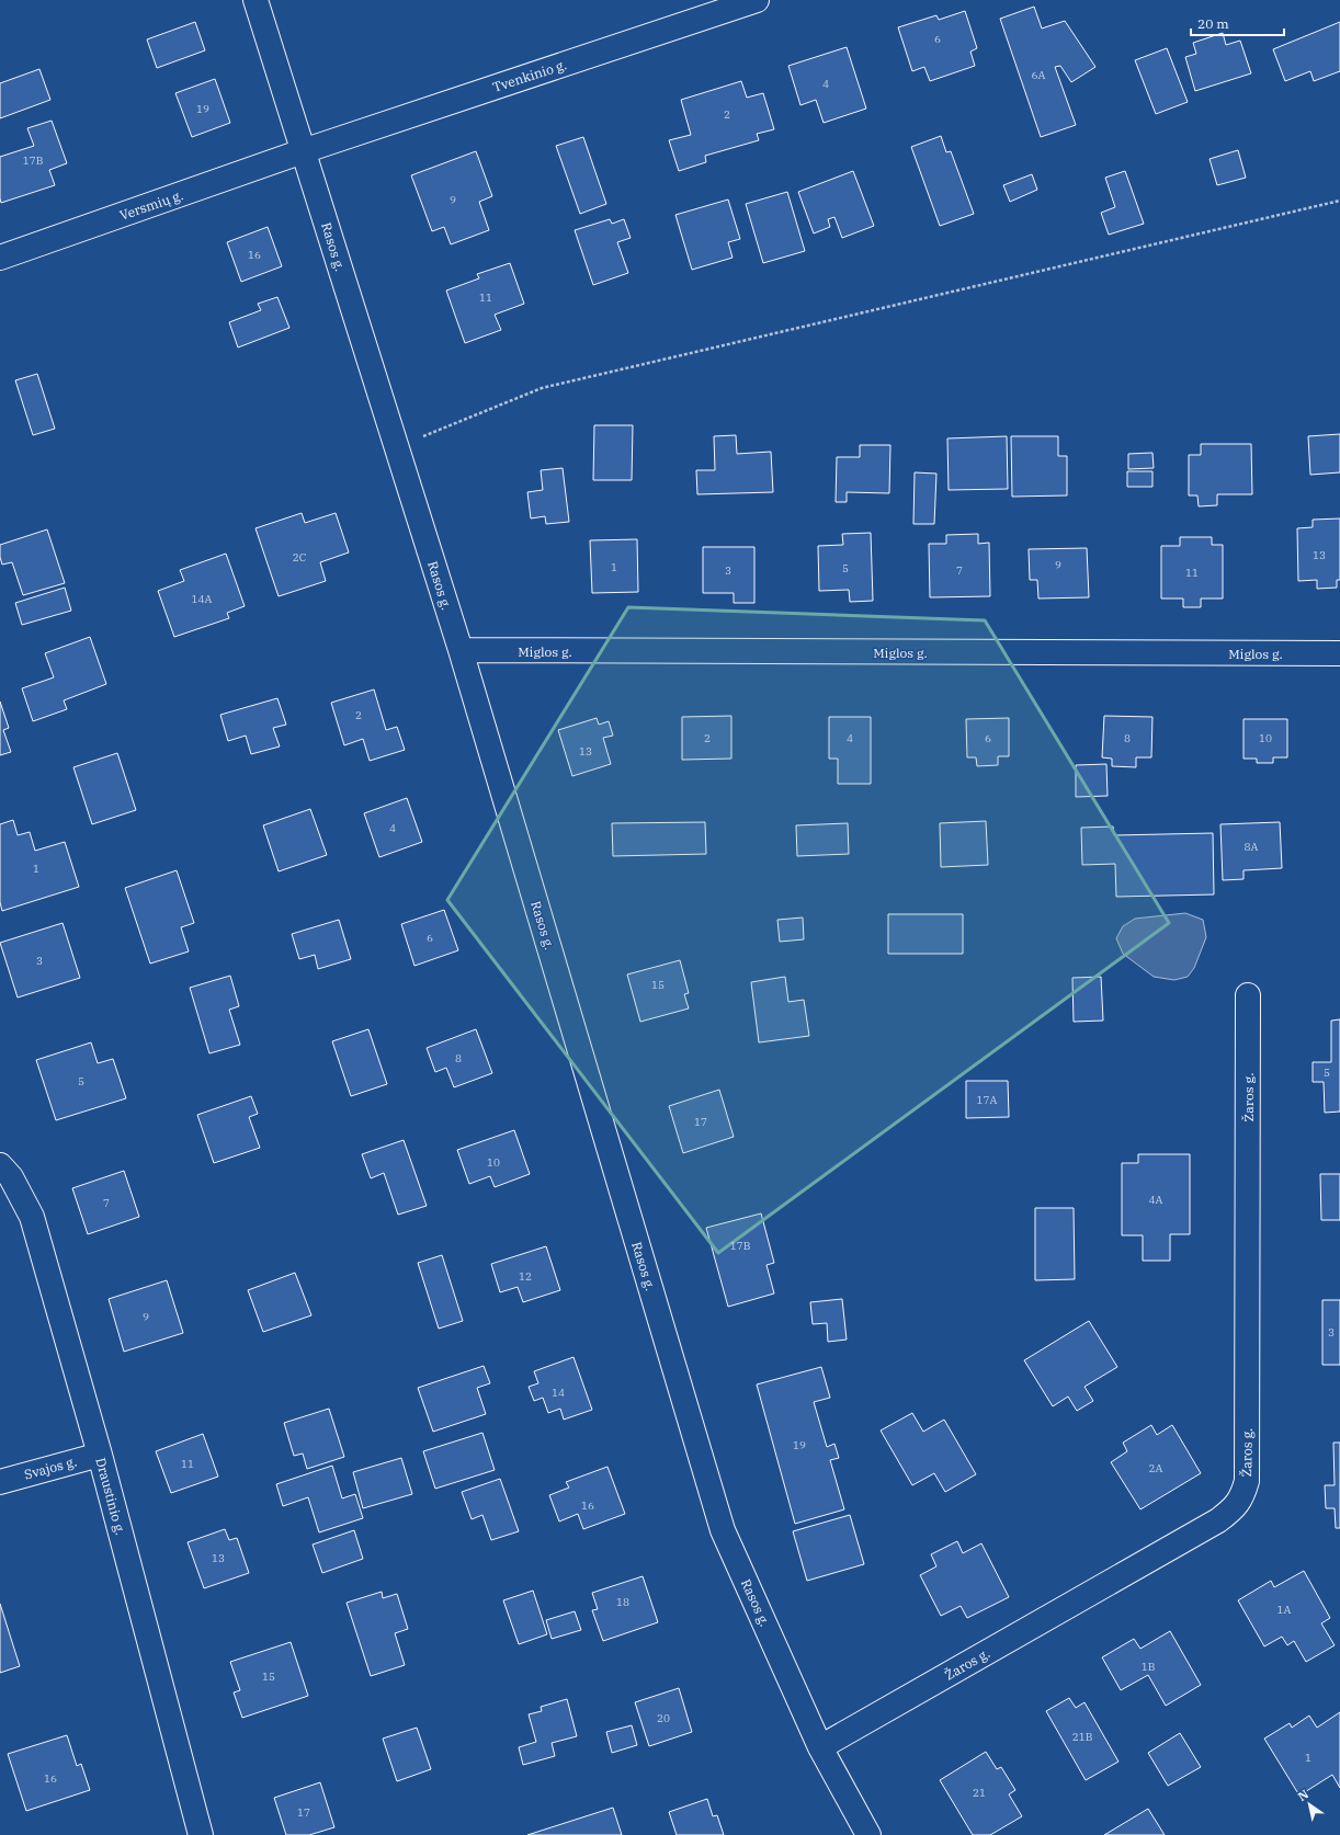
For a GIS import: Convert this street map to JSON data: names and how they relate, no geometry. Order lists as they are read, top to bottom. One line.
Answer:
{"streets":{"street":["Tvenkinio g.","Versmių g.","Rasos g.","Miglos g.","Žaros g.","Svajos g.","Draustinio g."]},"crossings":[["Tvenkinio g.","Versmių g."],["Tvenkinio g.","Rasos g."],["Versmių g.","Rasos g."],["Rasos g.","Miglos g."],["Rasos g.","Žaros g."],["Svajos g.","Draustinio g."]],"house_numbers":["6","6A","4","19","2","17B","9","16","11","13","2C","9","1","5","3","7","11","14A","2","2","4","6","8","10","13","4","8A","1","6","3","15","8","5","5","17A","17","10","4A","7","17B","12","9","3","14","19","11","2A","16","13","18","1A","1B","15","20","21B","1","16","21","17"],"scale_bar":"20 m","north":"top left"}
